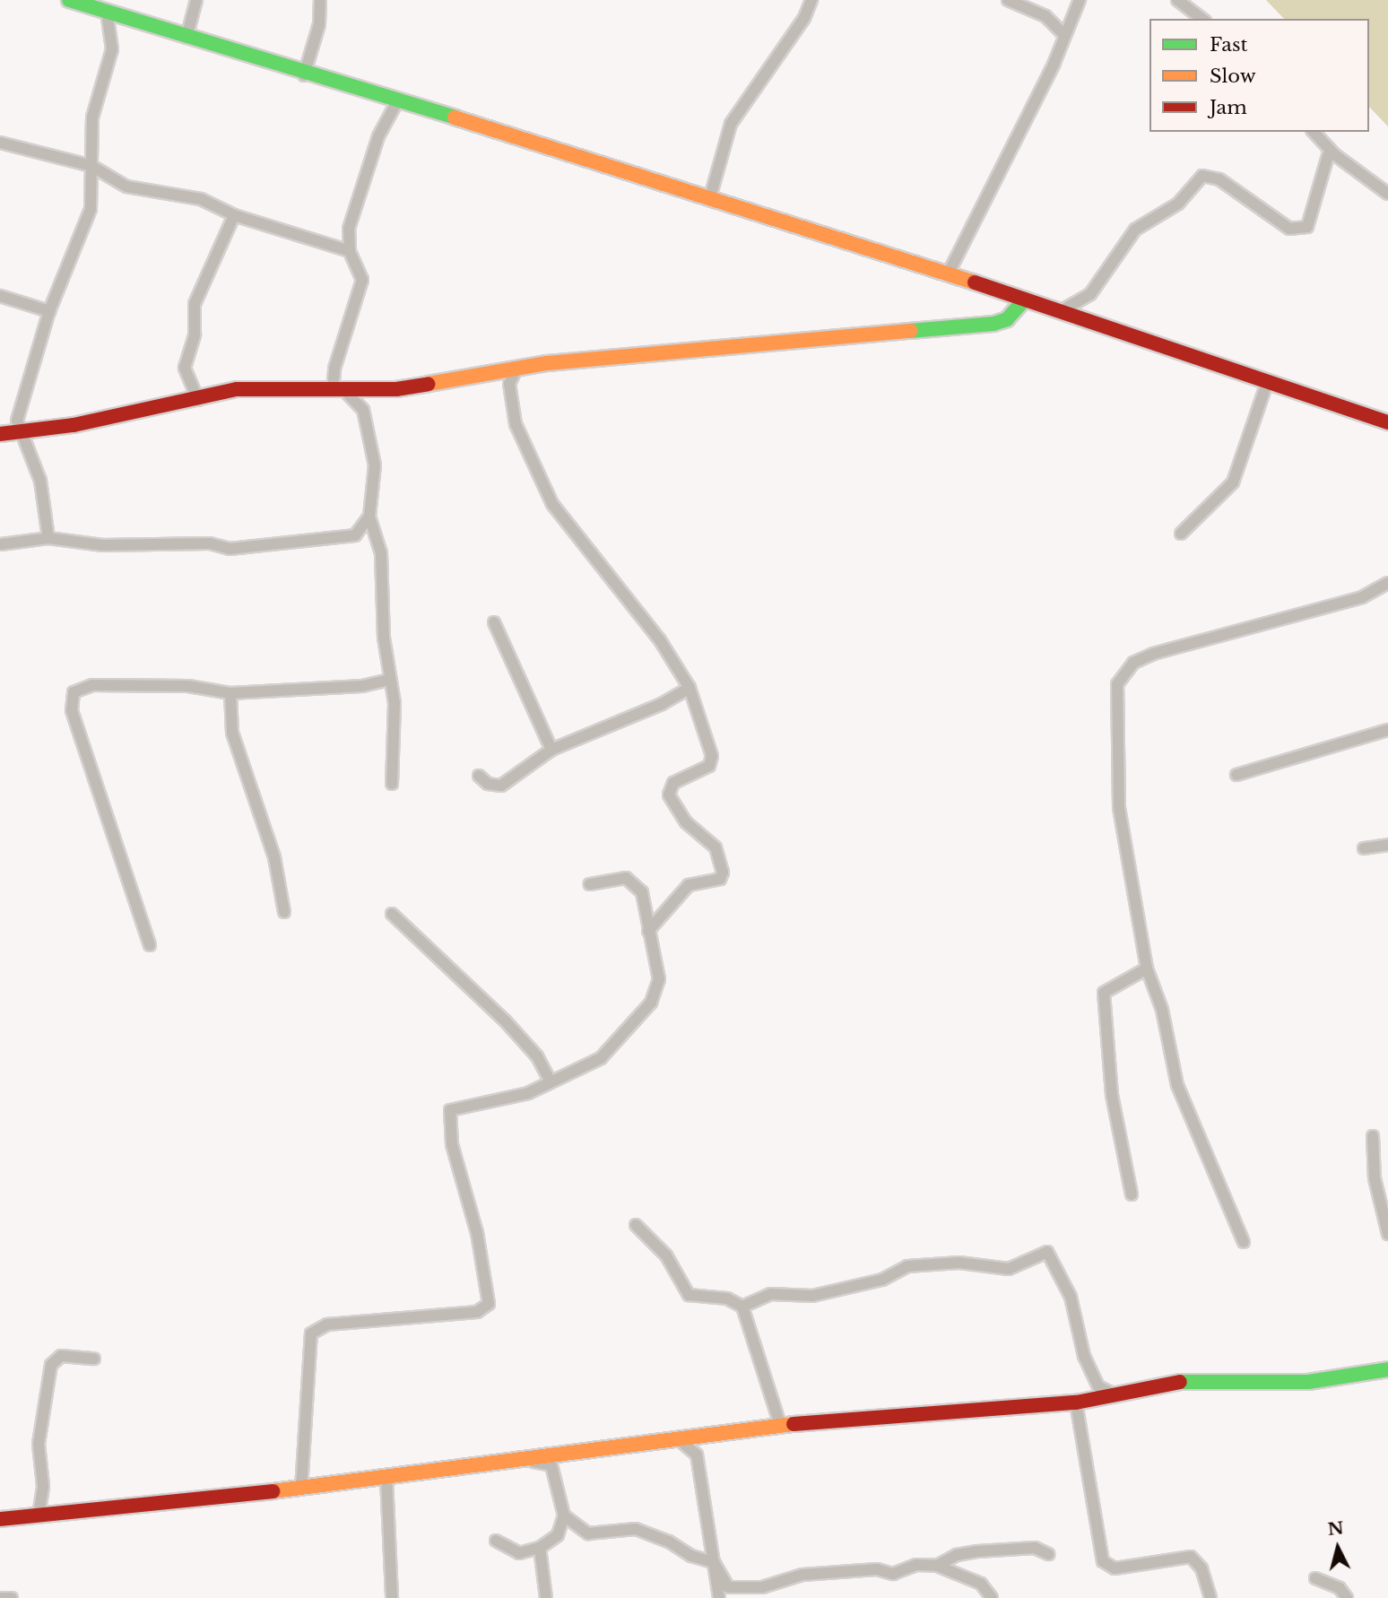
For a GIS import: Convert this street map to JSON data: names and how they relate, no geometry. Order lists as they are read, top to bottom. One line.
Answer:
{"legend":["Fast","Slow","Jam"],"north":"top"}
